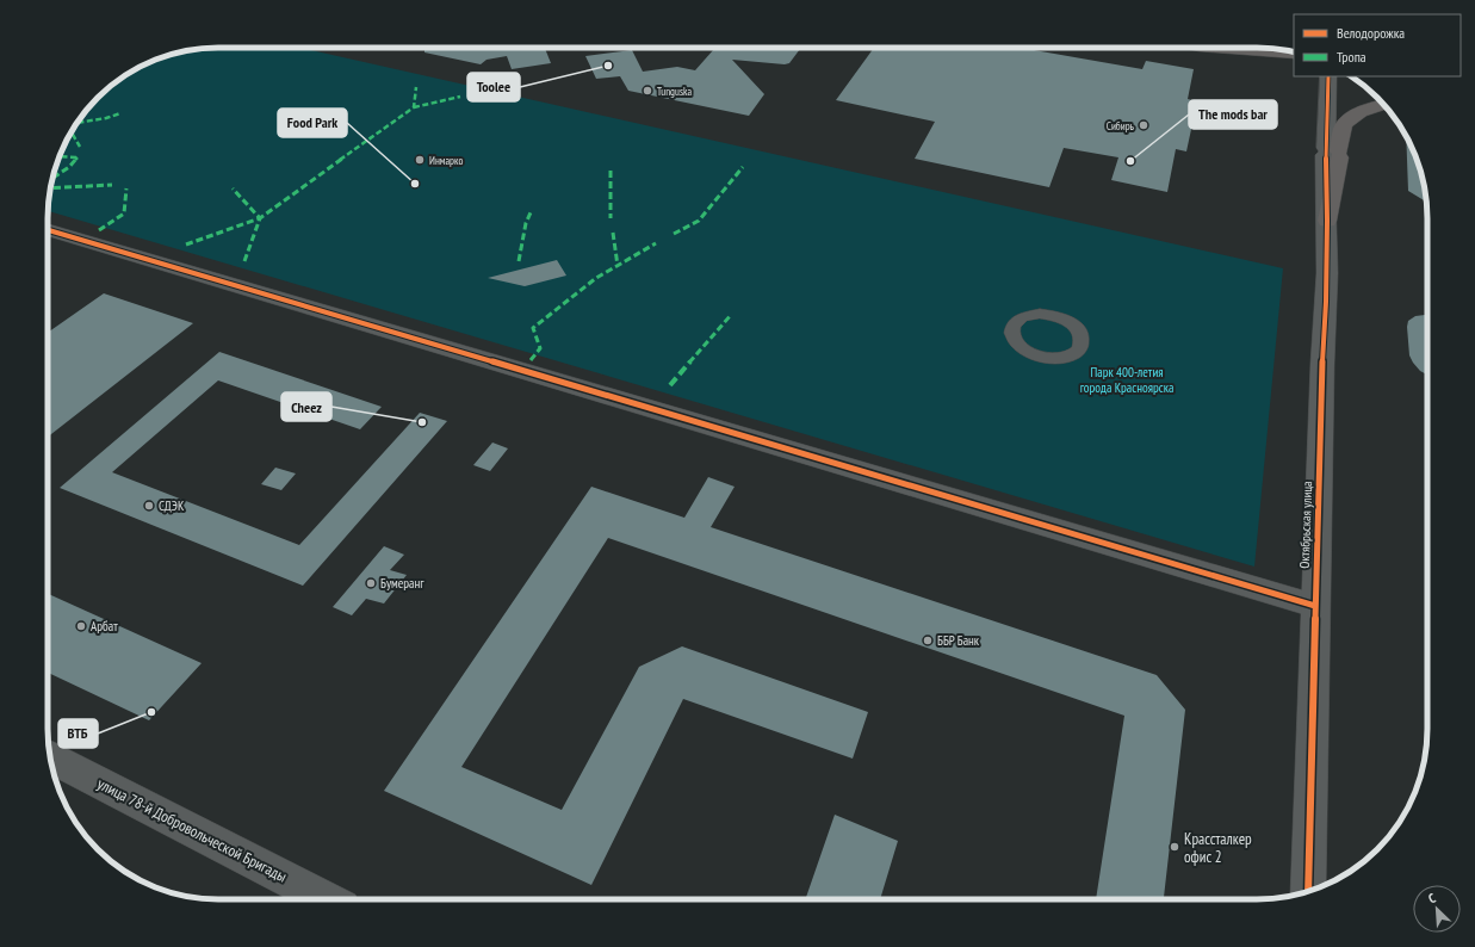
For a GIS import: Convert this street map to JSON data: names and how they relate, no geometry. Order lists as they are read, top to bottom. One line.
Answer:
{"streets":{"street":["Октябрьская улица","улица 78-й Добровольческой Бригады"]},"parks":["Парк 400-летия города Красноярска"],"places":["Toolee","Tunguska","Сибирь","Инмарко","The mods bar","Food Park","Cheez","СДЭК","Бумеранг","Арбат","ББР Банк","ВТБ","Крассталкер офис 2"],"legend":["Велодорожка","Тропа"],"north":"top left"}
